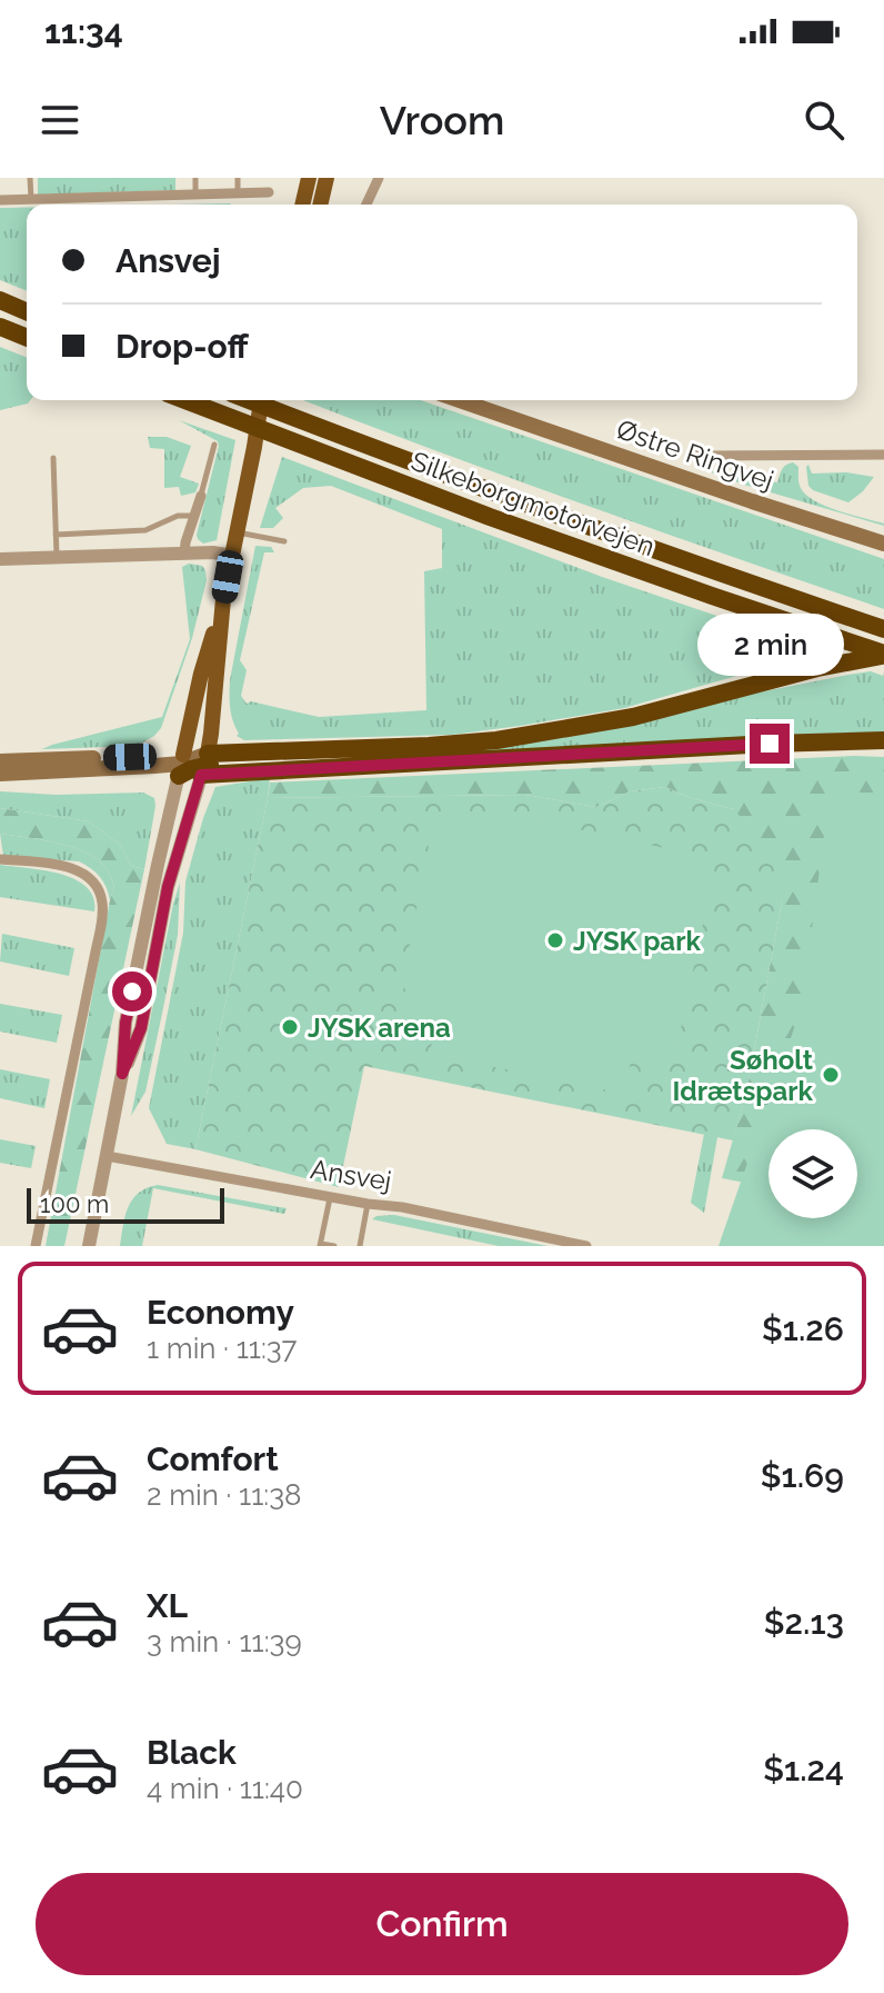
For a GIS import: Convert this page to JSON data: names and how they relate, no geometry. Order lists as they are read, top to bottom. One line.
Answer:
{"streets":{"highway":["Silkeborgmotorvejen"],"main road":["Østre Ringvej"],"street":["Ansvej"]},"places":["JYSK park","JYSK arena","Søholt Idrætspark"],"scale_bar":"100 m","page":{"status":"11:34","header":"Vroom","banner":["Ansvej","Drop-off"],"bubble":"2 min","scale":"100 m","list":[{"name":"Economy","note":"1 min · 11:37","value":"$1.26"},{"name":"Comfort","note":"2 min · 11:38","value":"$1.69"},{"name":"XL","note":"3 min · 11:39","value":"$2.13"},{"name":"Black","note":"4 min · 11:40","value":"$1.24"}],"buttons":"Confirm"}}
